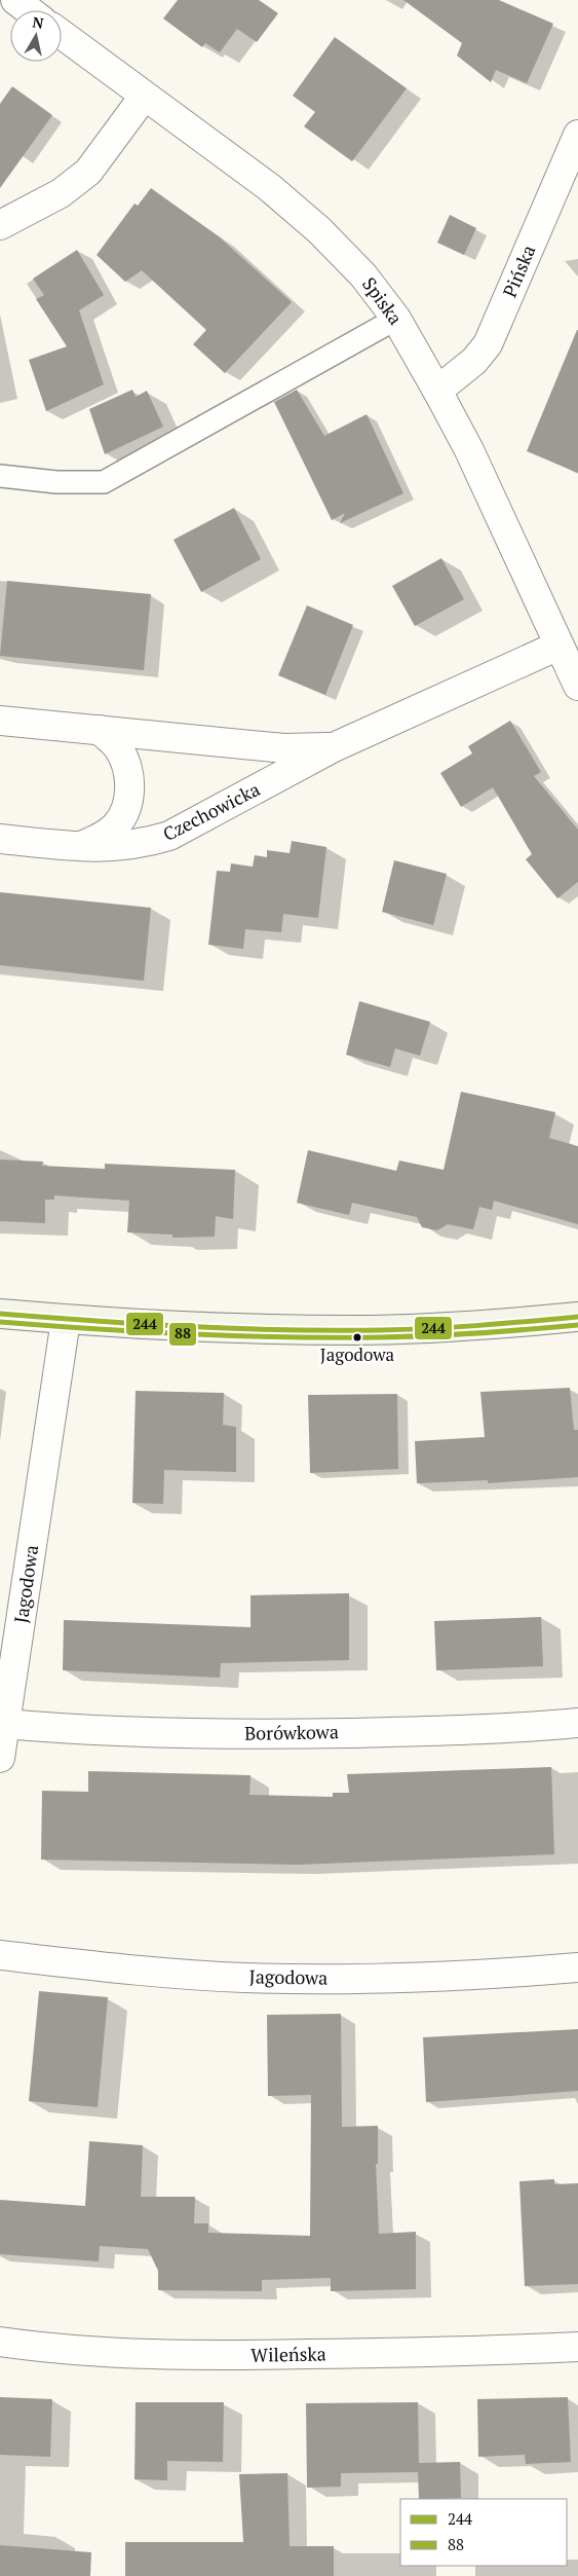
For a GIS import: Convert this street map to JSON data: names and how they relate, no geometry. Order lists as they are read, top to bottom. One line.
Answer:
{"streets":{"street":["Pińska","Spiska","Czechowicka","Jagodowa","Borówkowa","Wileńska"]},"crossings":[["Pińska","Spiska"],["Spiska","Czechowicka"],["Jagodowa","Borówkowa"]],"places":["Jagodowa"],"lines":["transit line 244","transit line 88"],"legend":["244","88"],"north":"top"}
